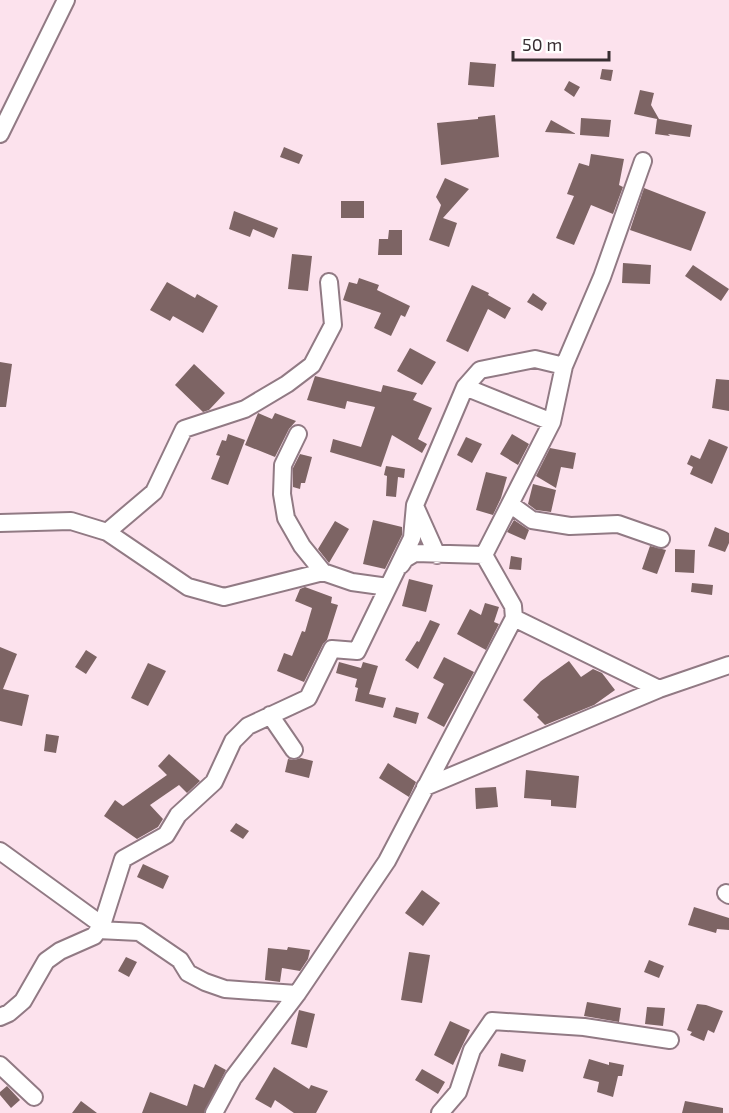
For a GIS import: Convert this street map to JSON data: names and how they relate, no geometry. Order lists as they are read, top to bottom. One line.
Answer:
{"scale_bar":"50 m"}
